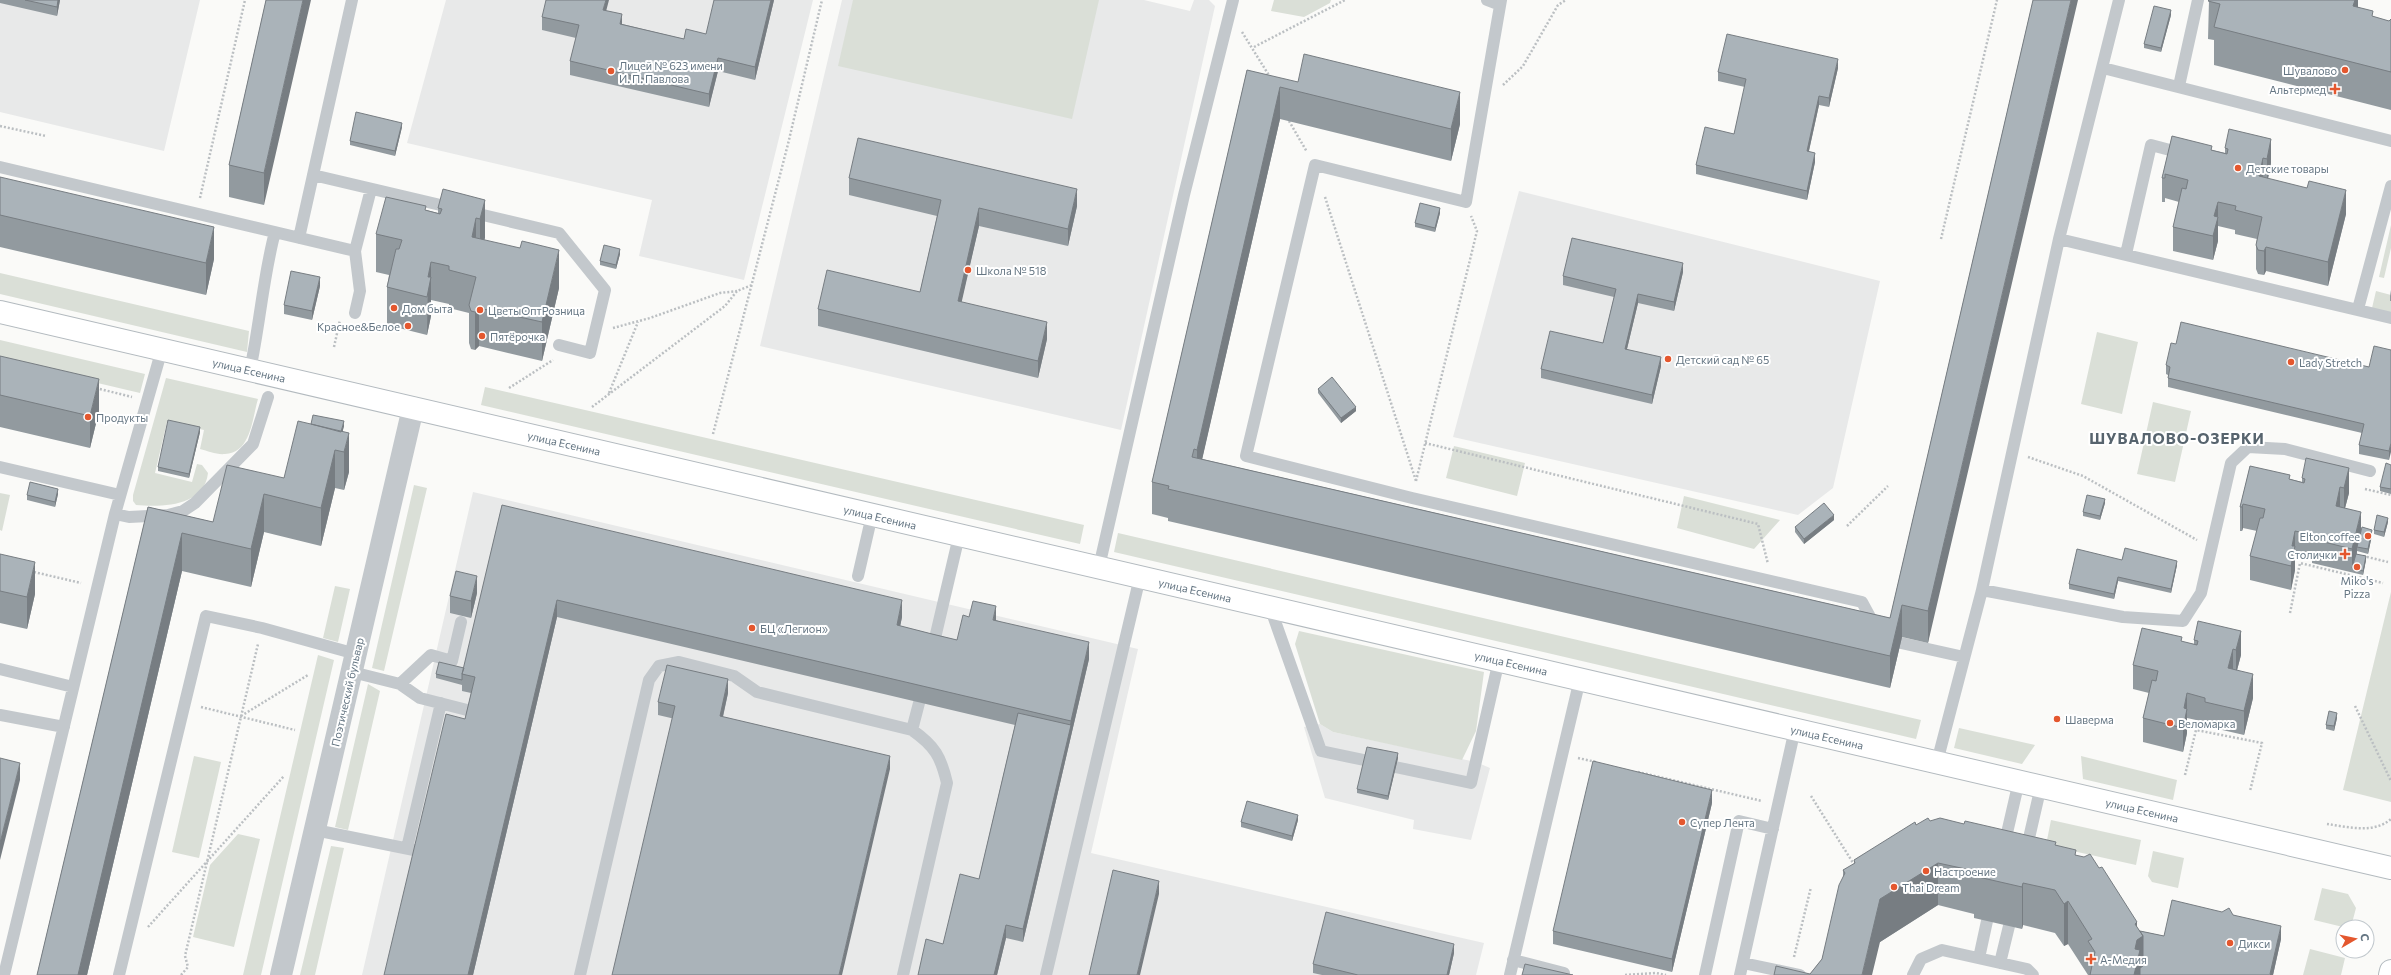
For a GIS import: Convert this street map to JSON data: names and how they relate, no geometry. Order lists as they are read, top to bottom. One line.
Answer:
{"streets":{"street":["улица Есенина","Поэтический бульвар"]},"crossings":[["улица Есенина","Поэтический бульвар"]],"districts":["ШУВАЛОВО-ОЗЕРКИ"],"places":{"other":["Шувалово","Лицей № 623 имени И. П. Павлова","Детские товары","Школа № 518","Дом быта","ЦветыОптРозница","Красное&Белое","Пятёрочка","Детский сад № 65","Lady Stretch","Продукты","Elton coffee","Miko's Pizza","БЦ «Легион»","Шаверма","Веломарка","Супер Лента","Настроение","Thai Dream","Дикси"],"health":["Альтермед","Столички","А-Медия"]},"north":"right"}
